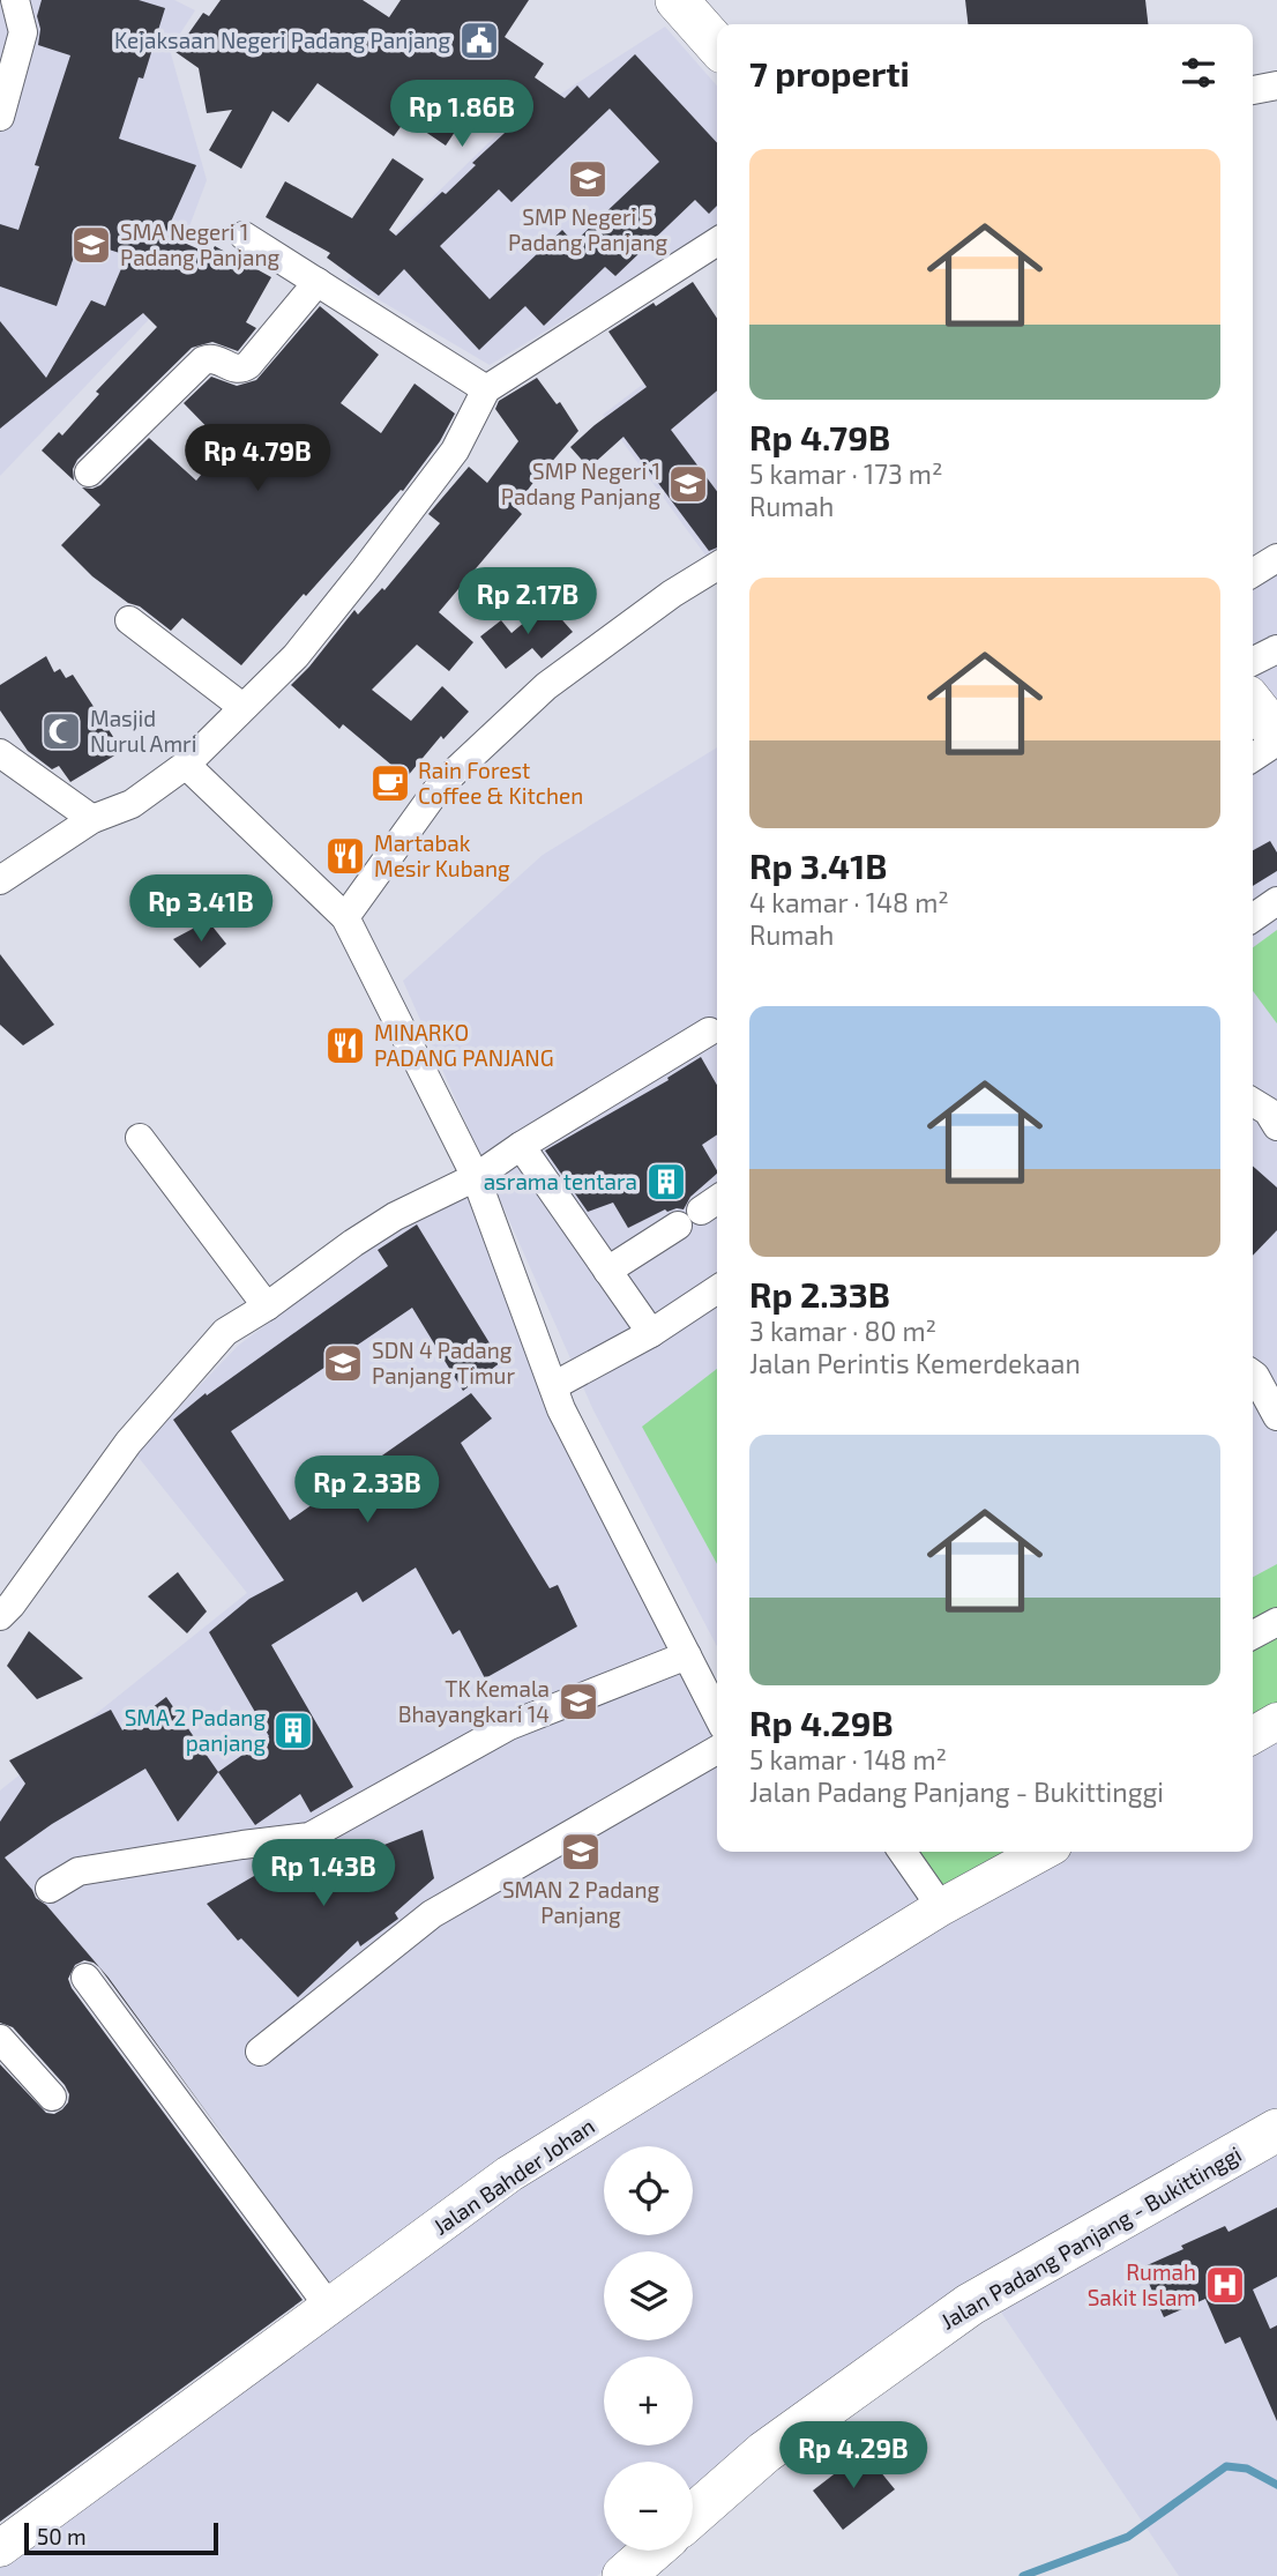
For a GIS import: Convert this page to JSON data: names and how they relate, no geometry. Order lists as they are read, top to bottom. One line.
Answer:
{"streets":{"highway":["Jalan Padang Panjang - Bukittinggi"],"main road":["Jalan Bahder Johan"]},"places":{"public building":["Kejaksaan Negeri Padang Panjang"],"school or university":["SMP Negeri 5 Padang Panjang","SMA Negeri 1 Padang Panjang","SMP Negeri 1 Padang Panjang","SDN 4 Padang Panjang Timur","TK Kemala Bhayangkari 14","SMAN 2 Padang Panjang"],"mosque":["Masjid Nurul Amri"],"cafe":["Rain Forest Coffee & Kitchen"],"restaurant":["Martabak Mesir Kubang","MINARKO PADANG PANJANG"],"building":["asrama tentara","SMA 2 Padang panjang"],"hospital":["Rumah Sakit Islam"]},"scale_bar":"50 m","page":{"heading":"7 properti","price":["Rp 1.86B","Rp 4.79B","Rp 2.17B","Rp 3.41B","Rp 2.33B","Rp 1.43B","Rp 4.29B"],"list":[{"name":"Rp 4.79B","note":"5 kamar · 173 m² · Rumah"},{"name":"Rp 3.41B","note":"4 kamar · 148 m² · Rumah"},{"name":"Rp 2.33B","note":"3 kamar · 80 m² · Jalan Perintis Kemerdekaan"},{"name":"Rp 4.29B","note":"5 kamar · 148 m² · Jalan Padang Panjang - Bukittinggi"}],"map_buttons":["+","−"],"scale":"50 m"}}
